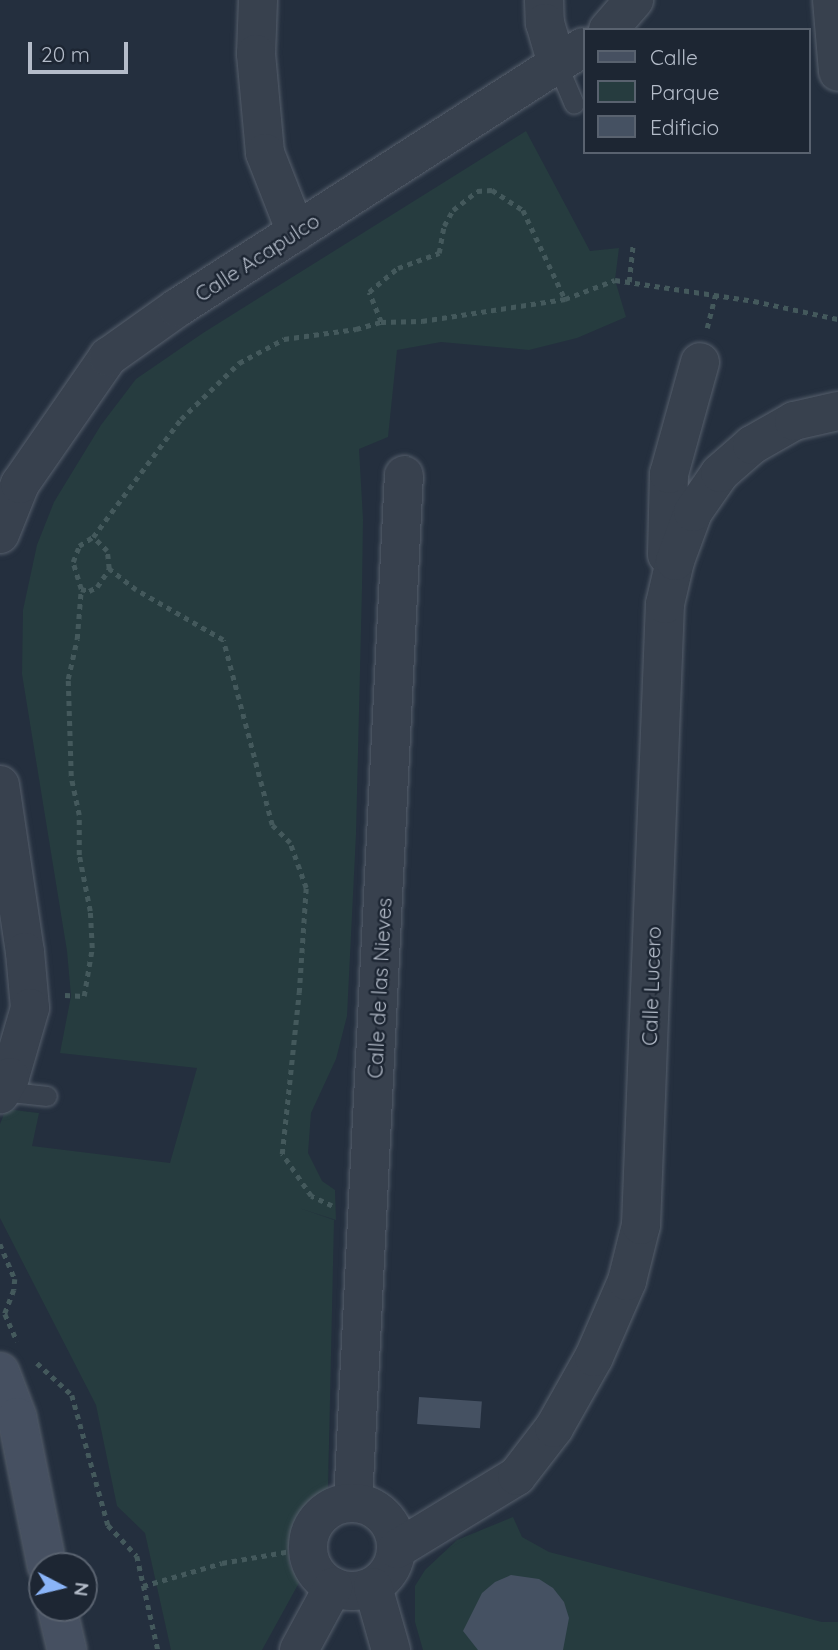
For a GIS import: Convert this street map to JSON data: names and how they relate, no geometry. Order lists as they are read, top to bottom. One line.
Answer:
{"streets":{"street":["Calle Acapulco","Calle Lucero","Calle de las Nieves"]},"crossings":[["Calle Lucero","Calle de las Nieves"]],"legend":["Calle","Parque","Edificio"],"scale_bar":"20 m","north":"right"}
